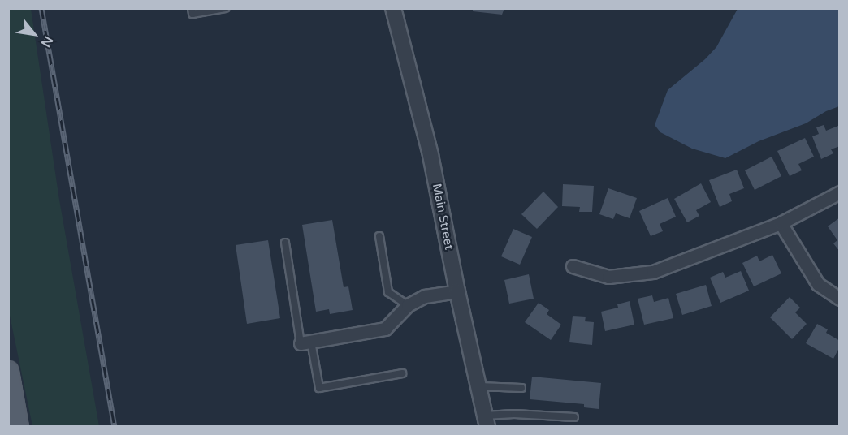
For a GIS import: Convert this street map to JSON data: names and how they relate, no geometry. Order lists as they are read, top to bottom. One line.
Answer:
{"streets":{"street":["Main Street"]},"north":"bottom right"}
